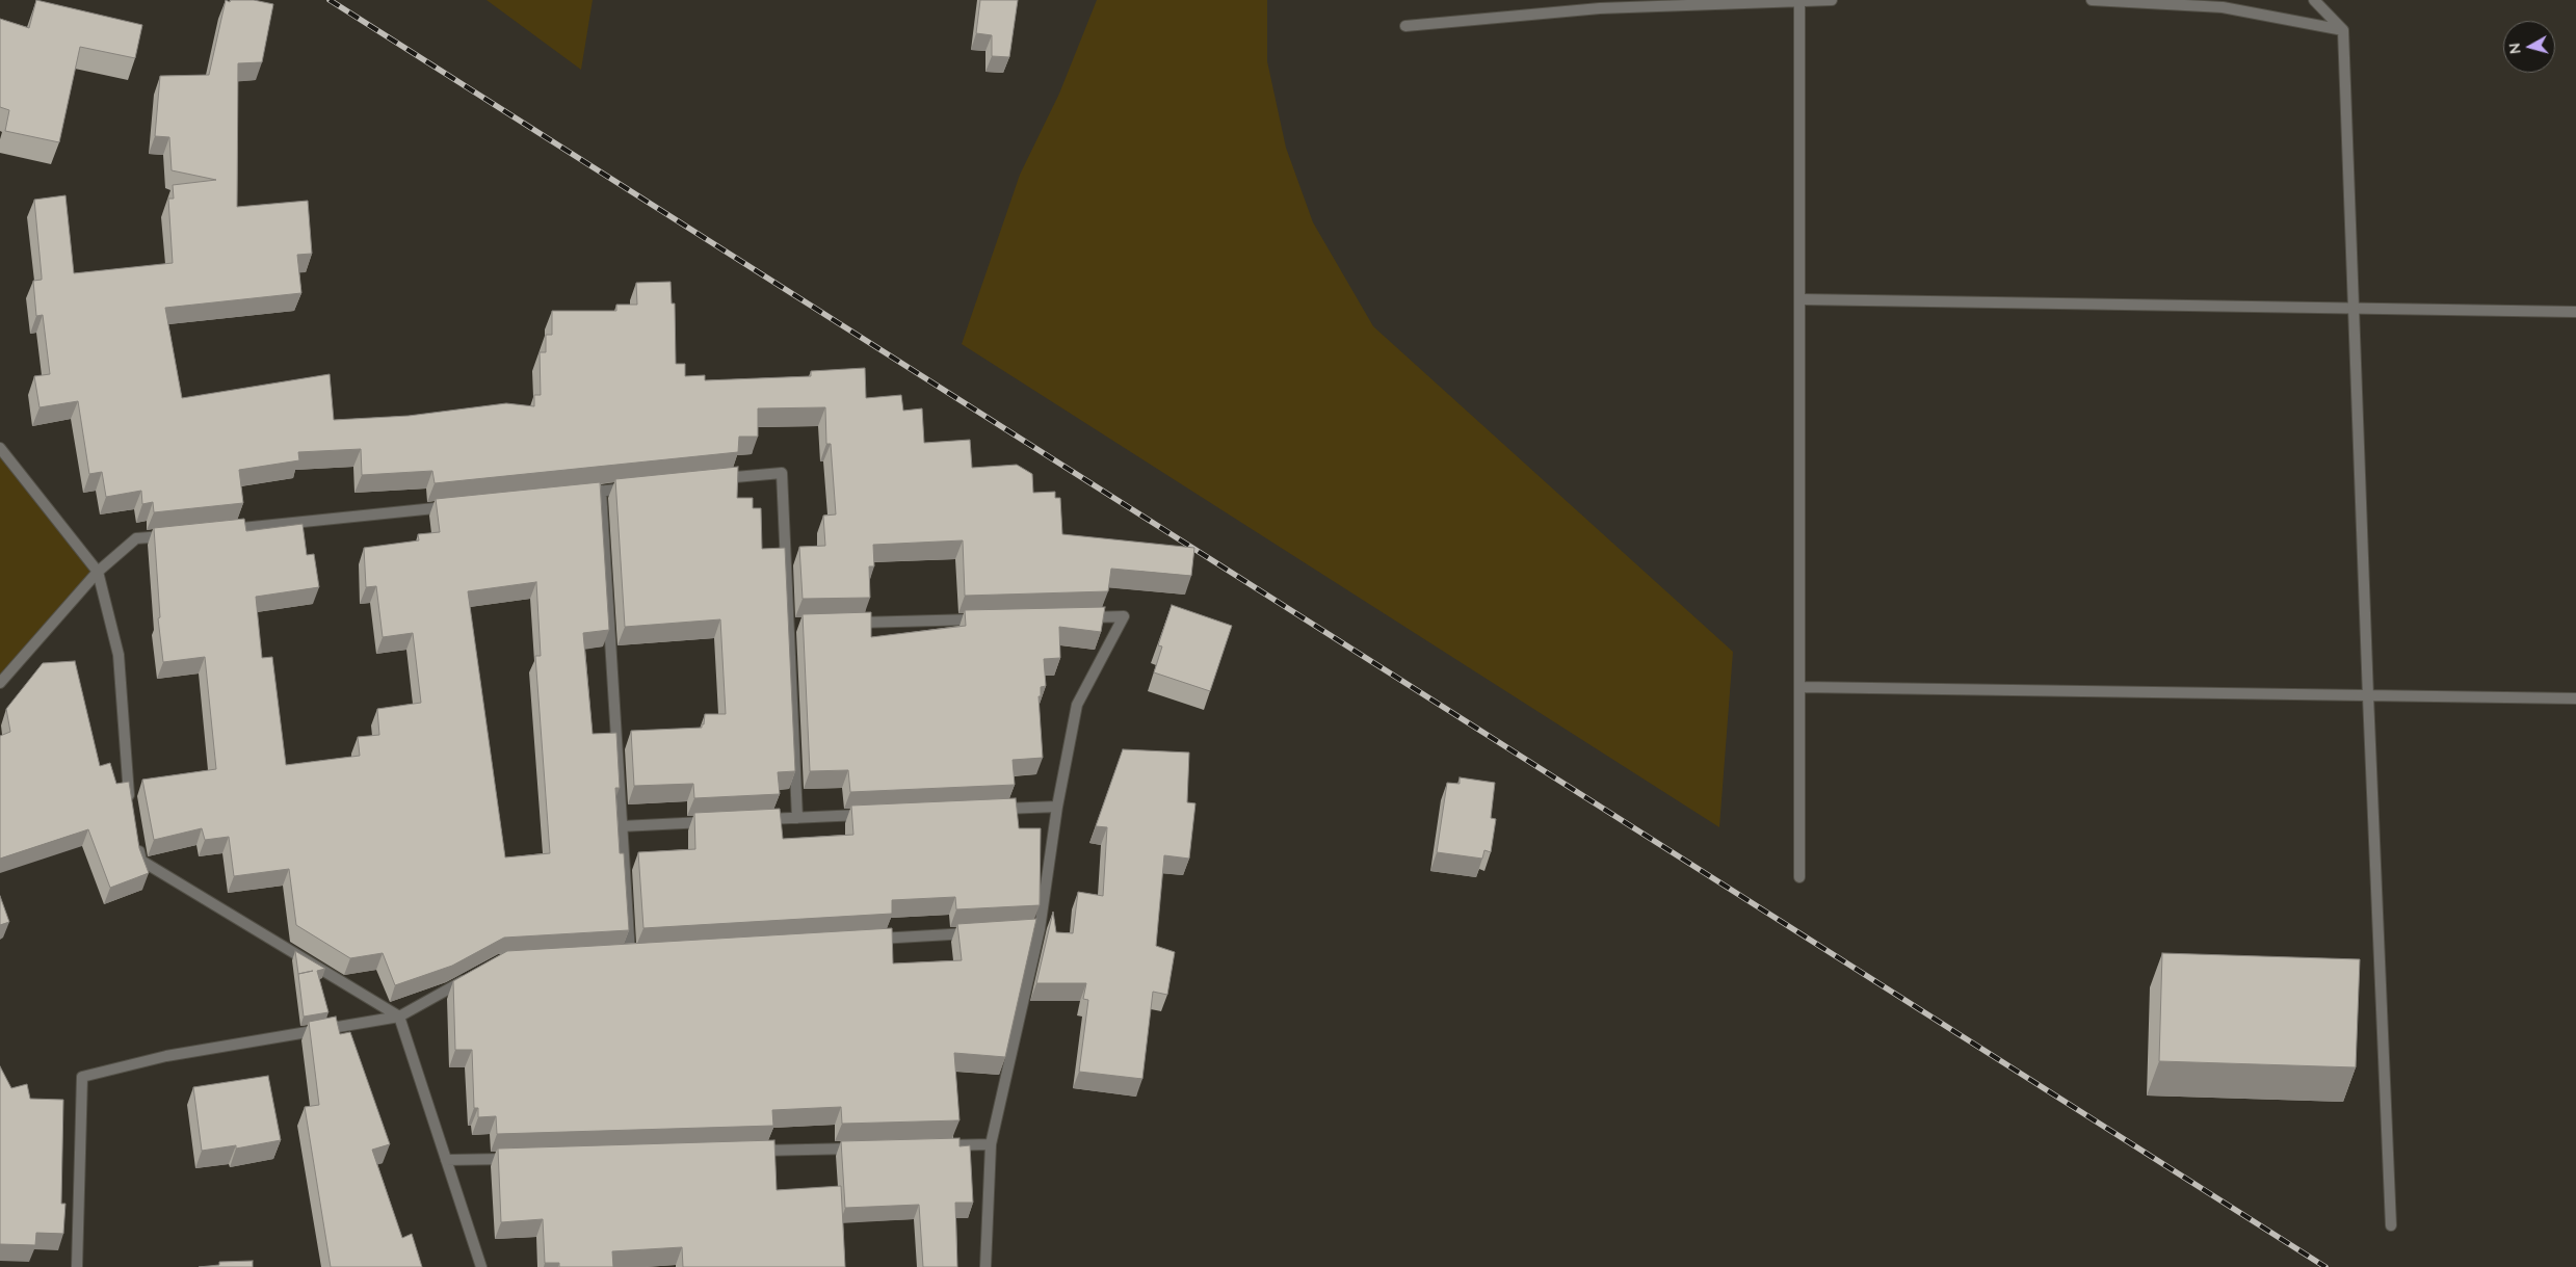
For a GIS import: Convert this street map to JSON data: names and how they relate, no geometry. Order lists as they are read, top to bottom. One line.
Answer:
{"north":"left"}
